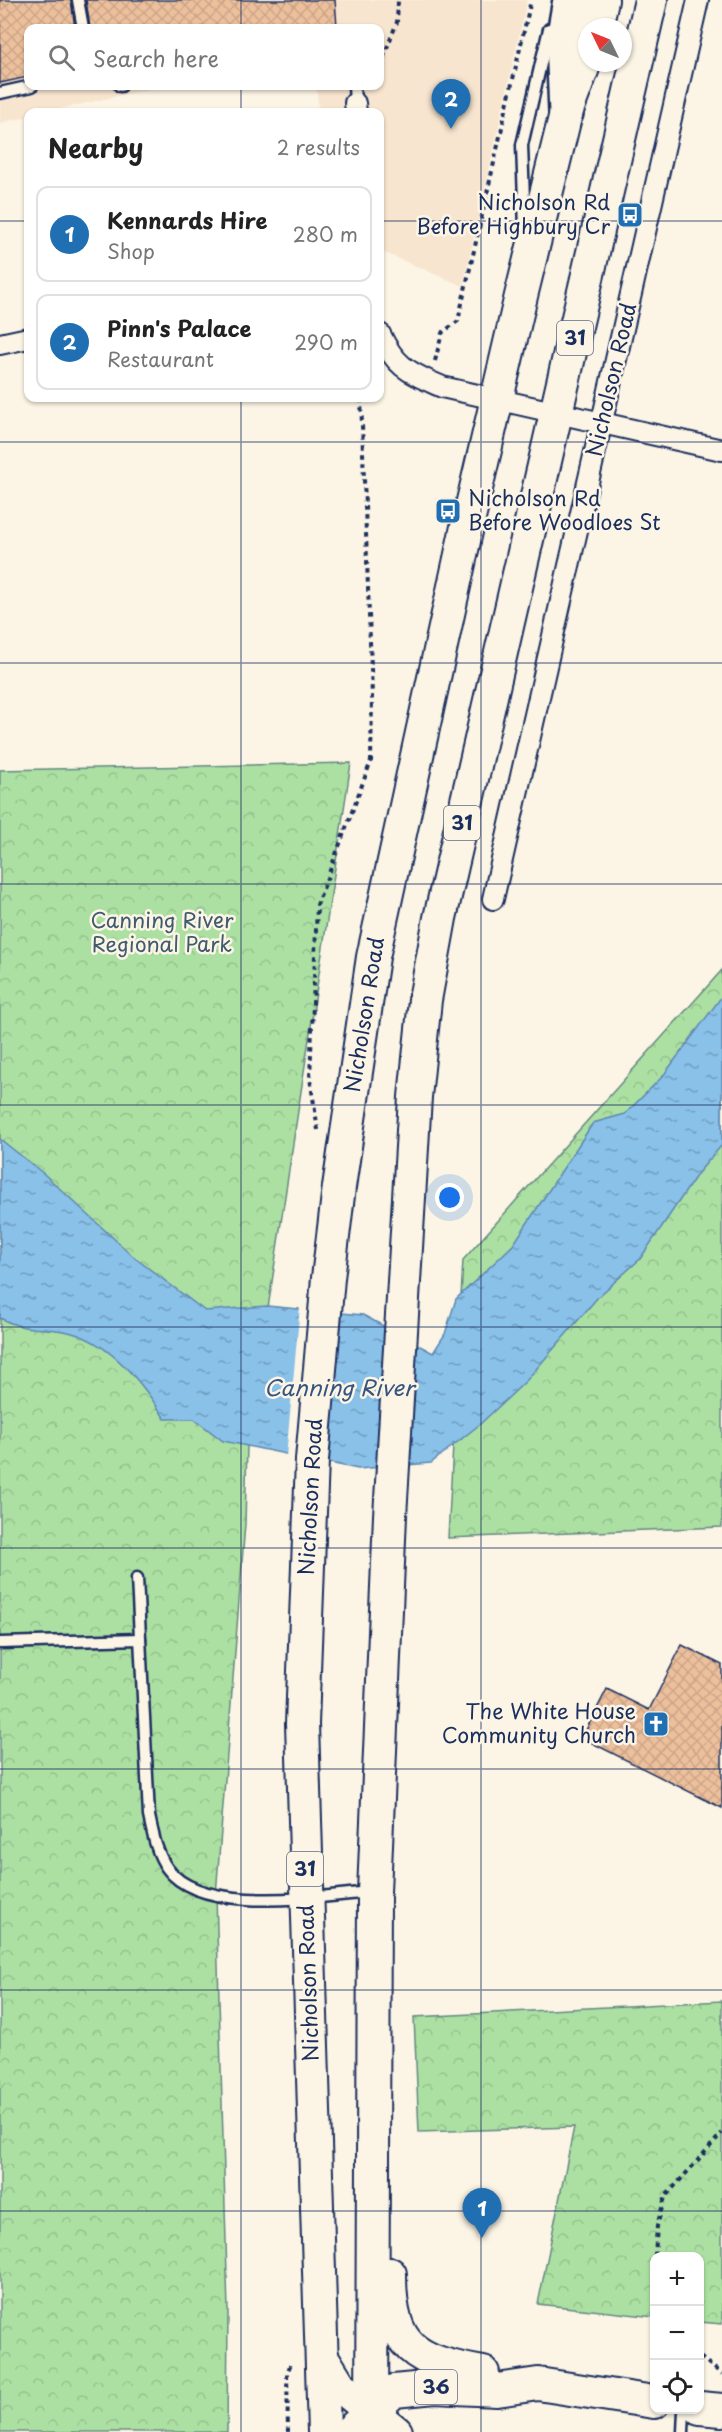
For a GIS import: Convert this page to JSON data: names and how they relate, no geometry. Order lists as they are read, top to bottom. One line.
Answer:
{"streets":{"main road":["31","Nicholson Road","36"]},"crossings":[["31","36"]],"water":["Canning River"],"parks":["Canning River Regional Park"],"places":{"bus stop":["Nicholson Rd Before Highbury Cr","Nicholson Rd Before Woodloes St"],"church":["The White House Community Church"]},"north":"top left","page":{"search":"Search here","pins":["2","1"],"heading":["Nearby","2 results"],"list":[{"mark":"1","name":"Kennards Hire","note":"Shop","value":"280 m"},{"mark":"2","name":"Pinn's Palace","note":"Restaurant","value":"290 m"}],"map_buttons":["+","−"]}}
